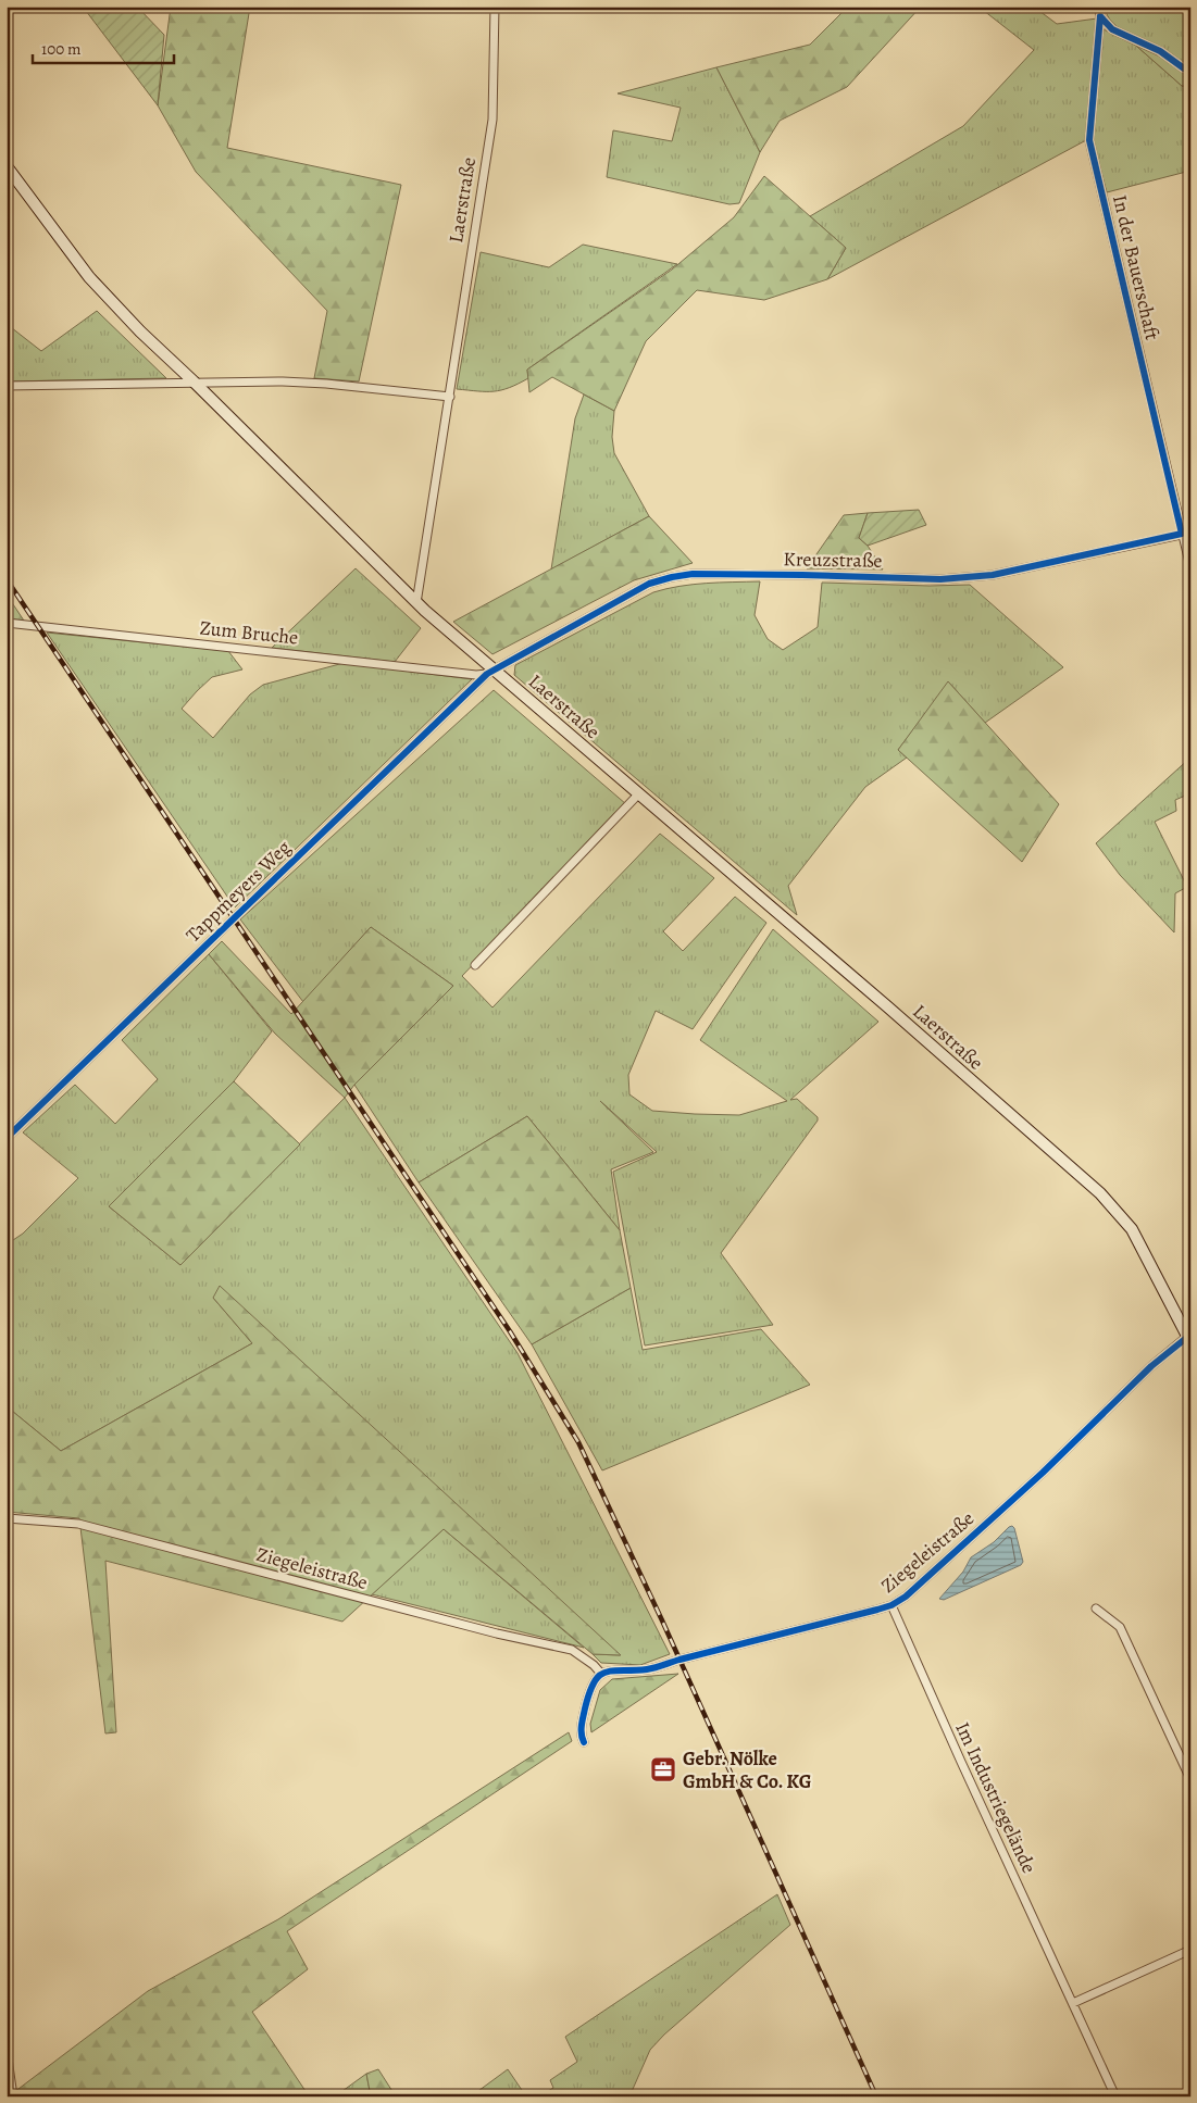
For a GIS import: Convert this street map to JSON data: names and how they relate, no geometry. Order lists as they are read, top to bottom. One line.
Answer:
{"streets":{"main road":["Laerstraße"],"street":["In der Bauerschaft","Kreuzstraße","Zum Bruche","Tappmeyers Weg","Ziegeleistraße","Im Industriegelände"]},"crossings":[["Laerstraße","Kreuzstraße"],["Laerstraße","Zum Bruche"],["Laerstraße","Tappmeyers Weg"],["Laerstraße","Ziegeleistraße"],["In der Bauerschaft","Kreuzstraße"],["Kreuzstraße","Zum Bruche"],["Kreuzstraße","Tappmeyers Weg"],["Zum Bruche","Tappmeyers Weg"],["Ziegeleistraße","Im Industriegelände"]],"places":{"office":["Gebr. Nölke GmbH & Co. KG"]},"scale_bar":"100 m"}
